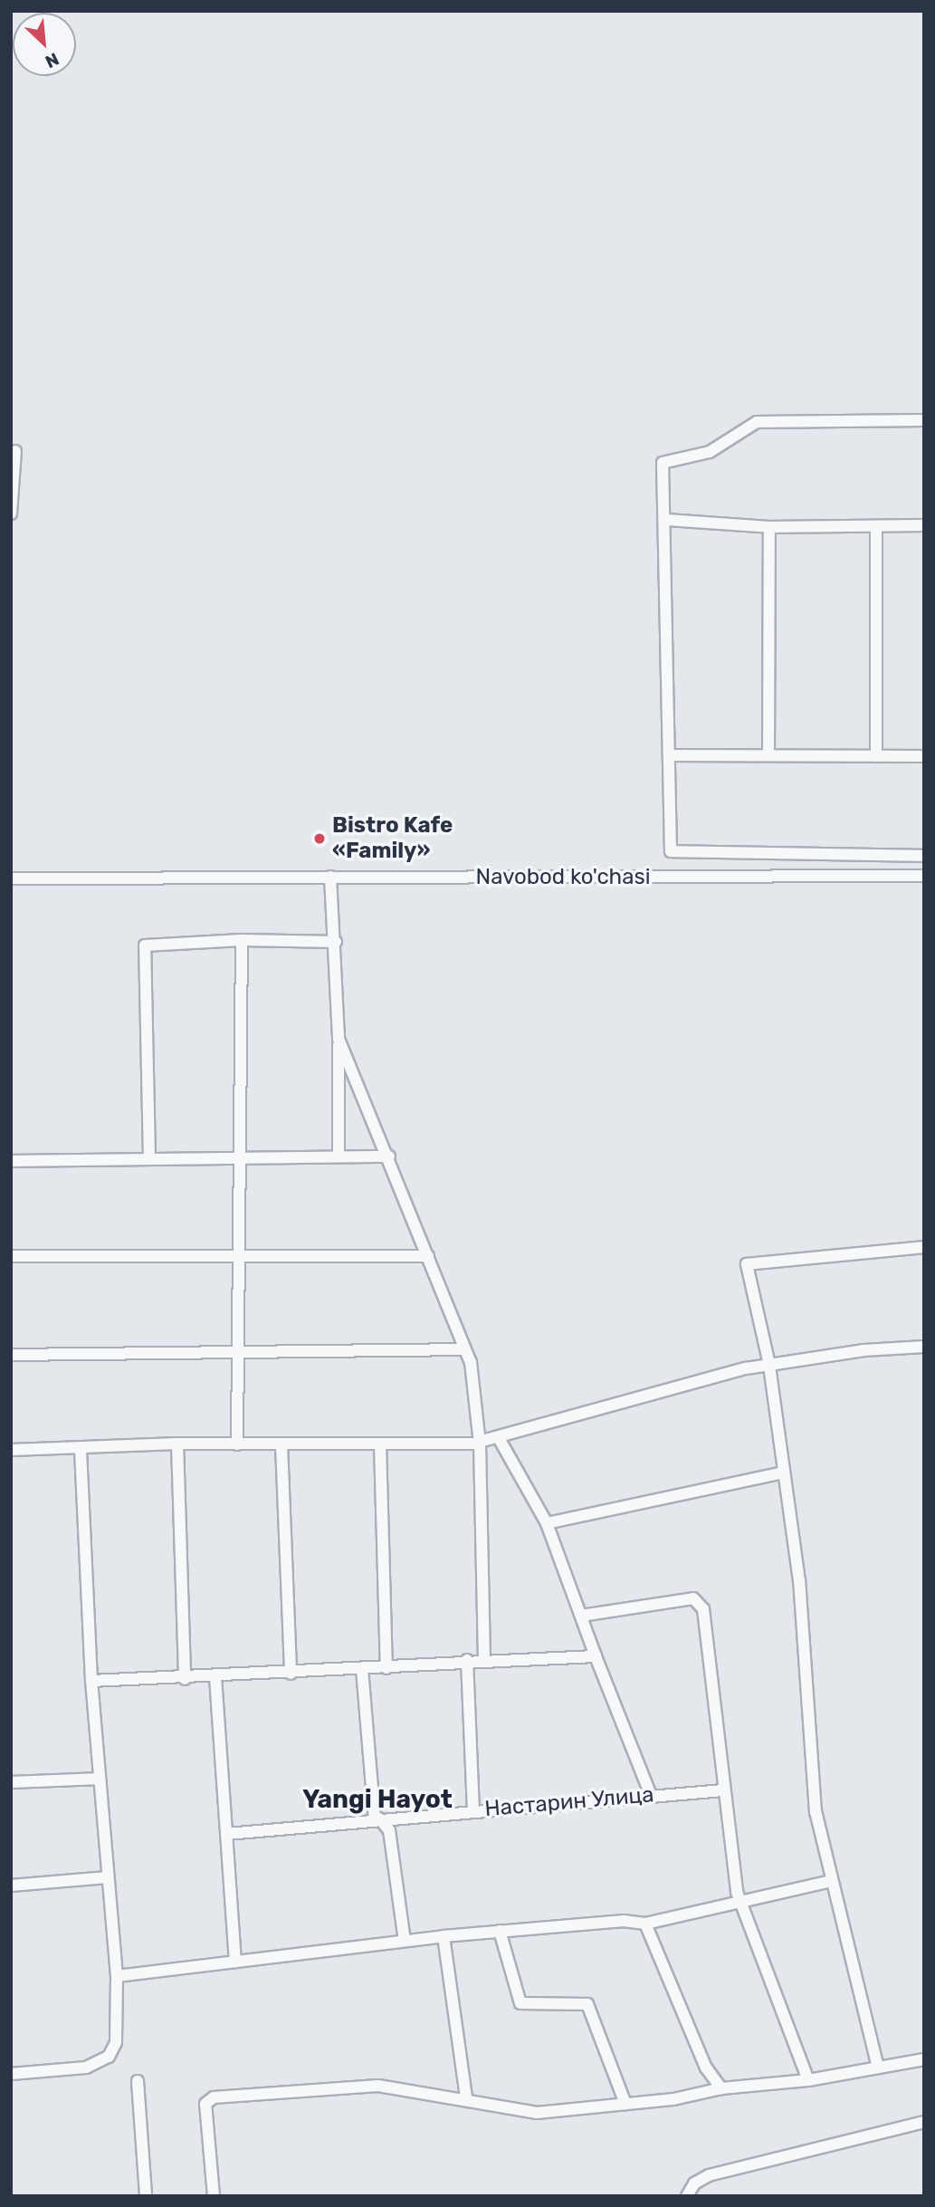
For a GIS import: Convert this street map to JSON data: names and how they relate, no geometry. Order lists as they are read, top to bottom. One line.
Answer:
{"streets":{"street":["Navobod ko'chasi","Настарин Улица"]},"districts":["Yangi Hayot"],"places":["Bistro Kafe «Family»"],"north":"bottom right"}
